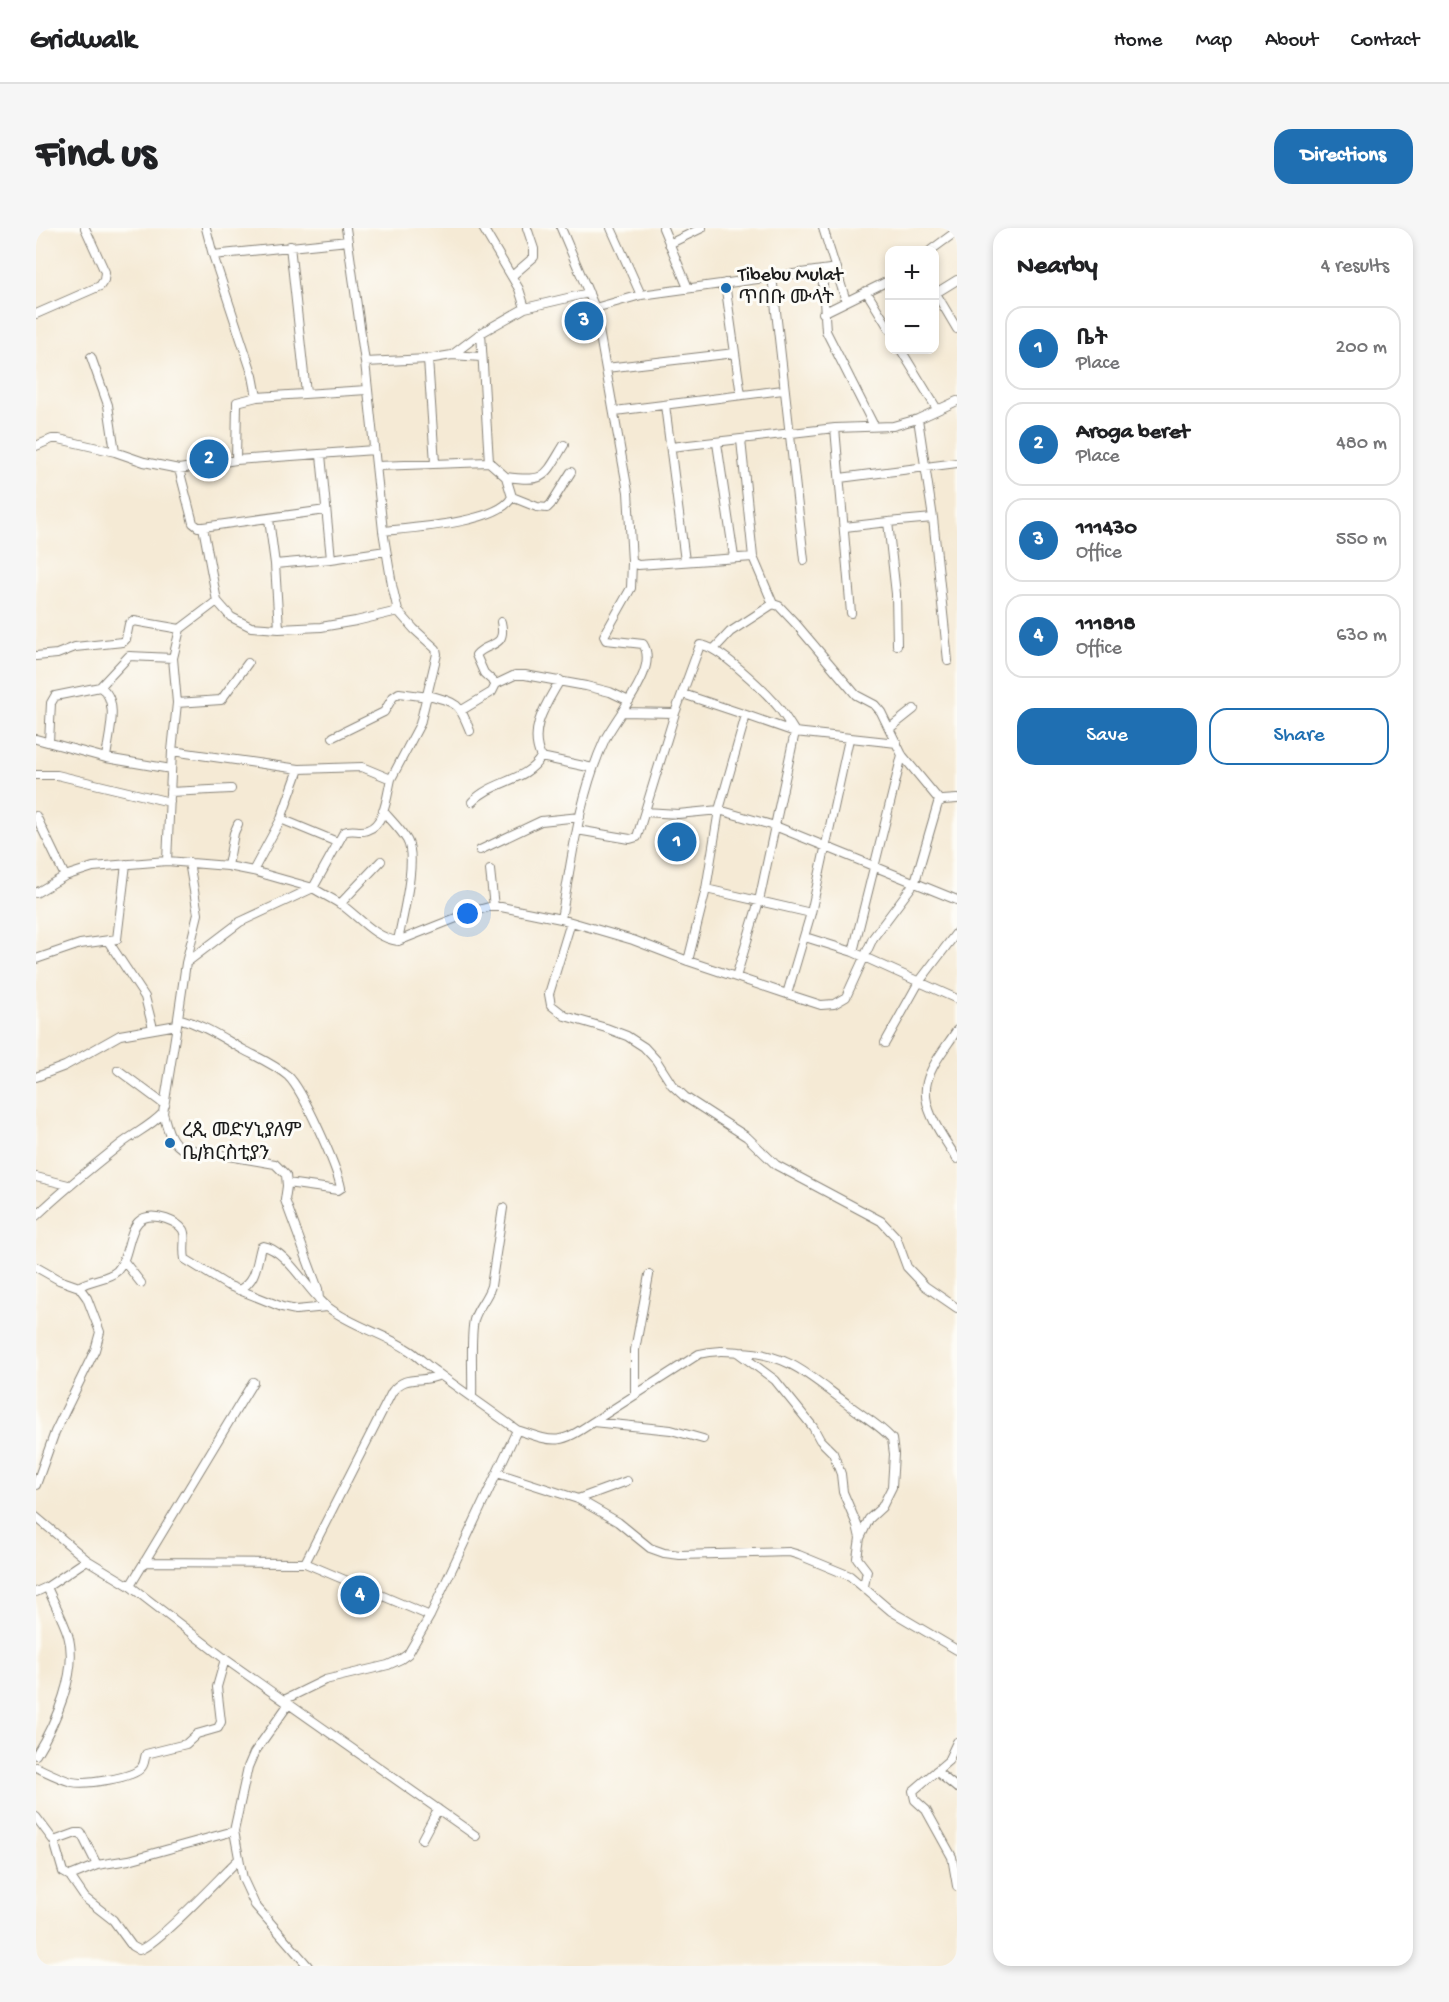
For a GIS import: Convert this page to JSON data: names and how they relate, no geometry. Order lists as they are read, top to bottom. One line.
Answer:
{"places":["Tibebu Mulat ጥበቡ ሙላት","ረጲ መድሃኒያለም ቤ/ክርስቲያን"],"page":{"header":"Gridwalk","nav":["Home","Map","About","Contact"],"buttons":["Directions",["Save","Share"]],"title":"Find us","heading":["Nearby","4 results"],"map_buttons":["+","−"],"pins":["3","2","1","4"],"list":[{"mark":"1","name":"ቤት","note":"Place","value":"200 m"},{"mark":"2","name":"Aroga beret","note":"Place","value":"480 m"},{"mark":"3","name":"111430","note":"Office","value":"550 m"},{"mark":"4","name":"111818","note":"Office","value":"630 m"}]}}
